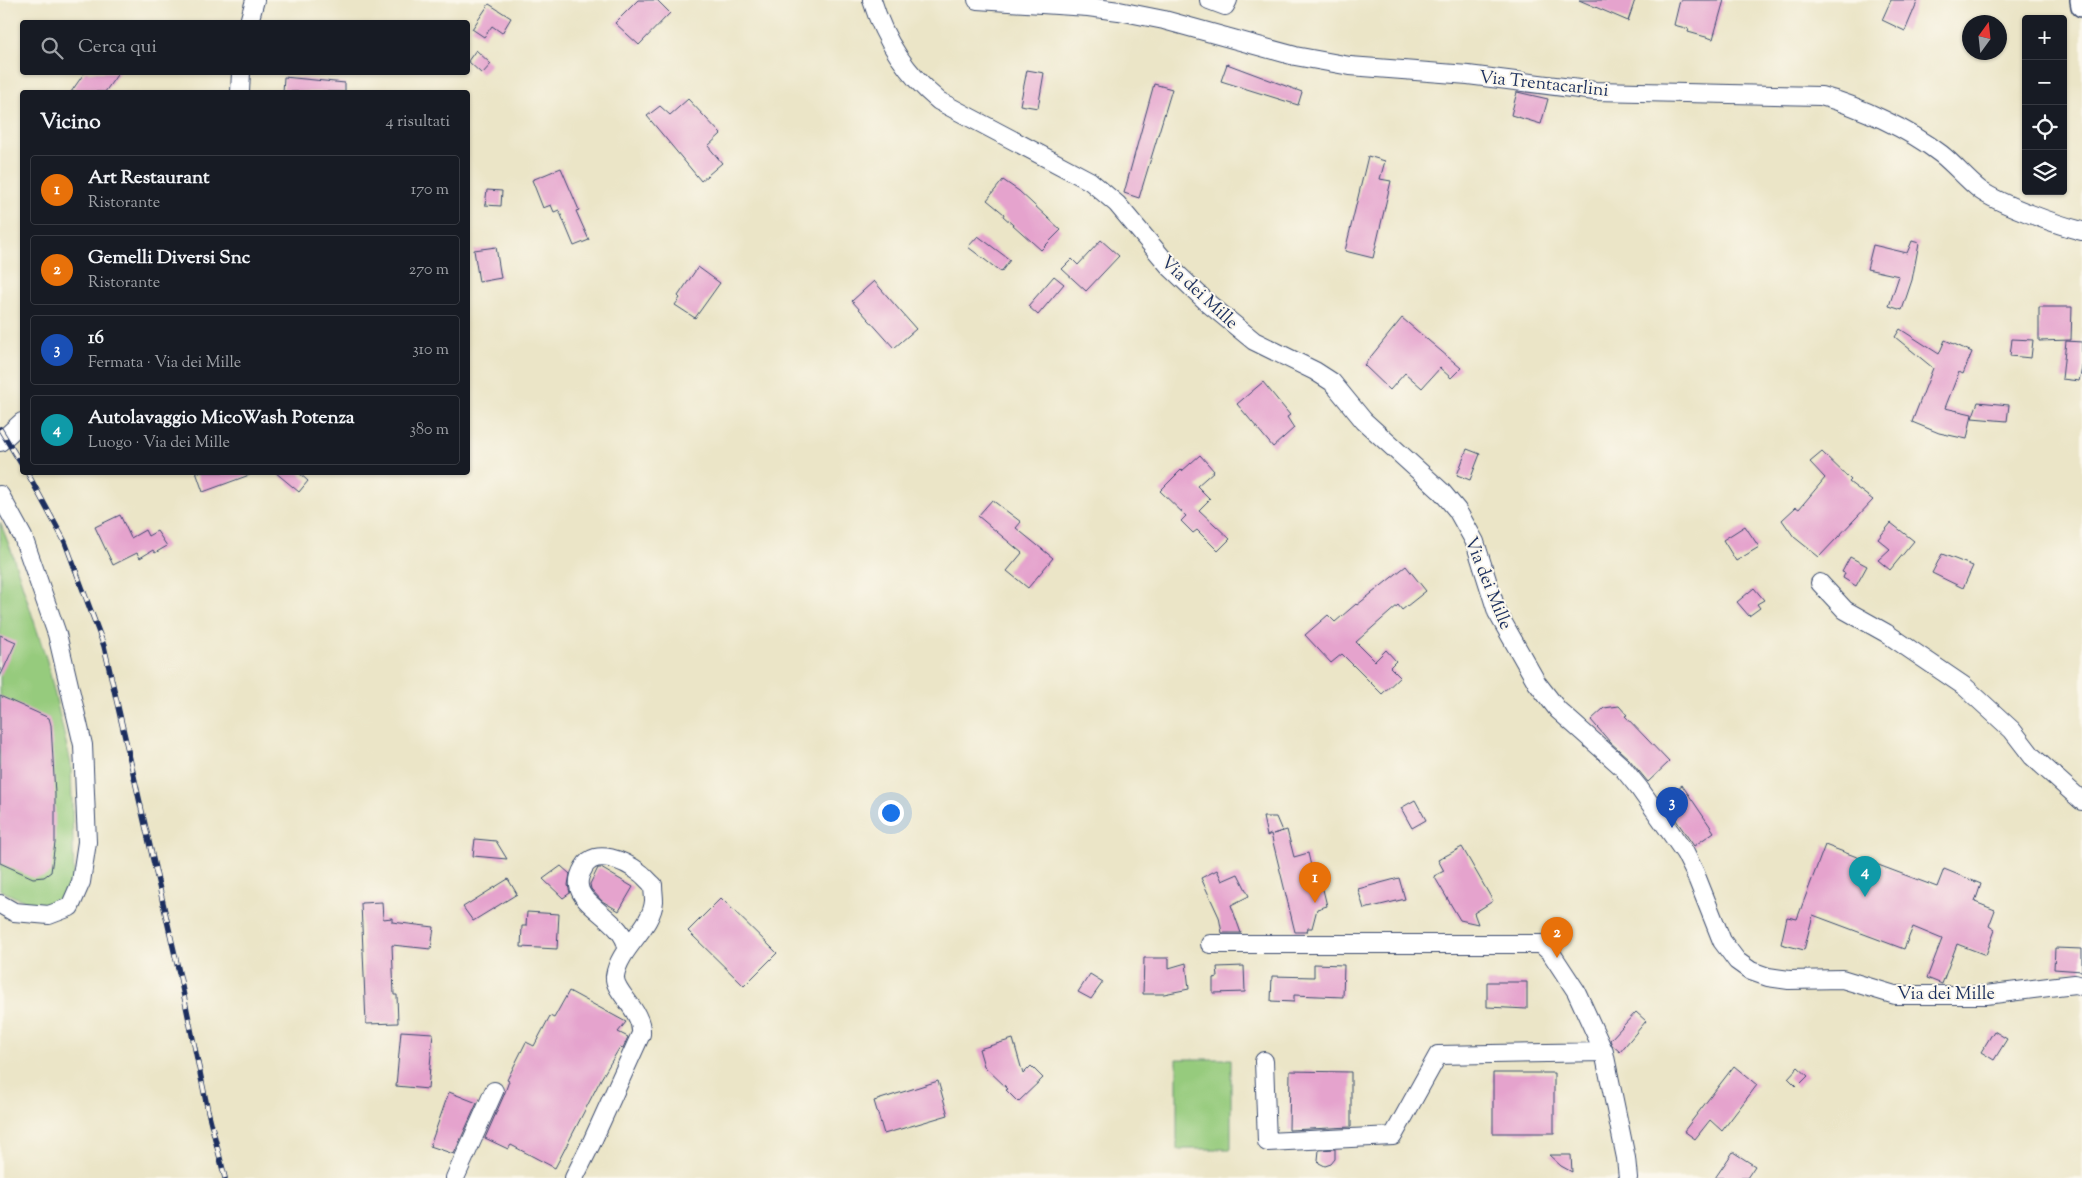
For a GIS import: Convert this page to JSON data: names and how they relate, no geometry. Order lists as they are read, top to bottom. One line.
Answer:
{"streets":{"street":["Via Trentacarlini","Via dei Mille"]},"north":"top","page":{"map_buttons":["+","−"],"search":"Cerca qui","heading":["Vicino","4 risultati"],"list":[{"mark":"1","name":"Art Restaurant","note":"Ristorante","value":"170 m"},{"mark":"2","name":"Gemelli Diversi Snc","note":"Ristorante","value":"270 m"},{"mark":"3","name":"16","note":"Fermata · Via dei Mille","value":"310 m"},{"mark":"4","name":"Autolavaggio MicoWash Potenza","note":"Luogo · Via dei Mille","value":"380 m"}],"pins":["3","4","1","2"]}}
